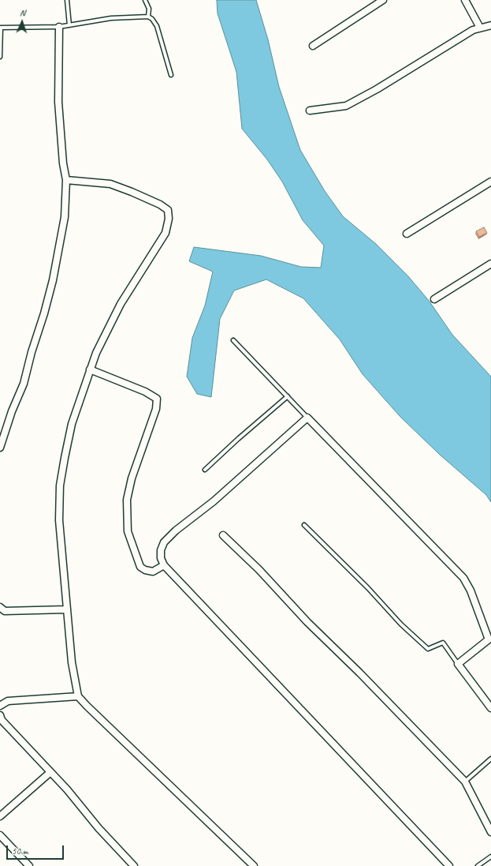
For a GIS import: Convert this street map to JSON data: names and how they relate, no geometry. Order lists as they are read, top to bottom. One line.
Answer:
{"scale_bar":"50 m","north":"top"}
